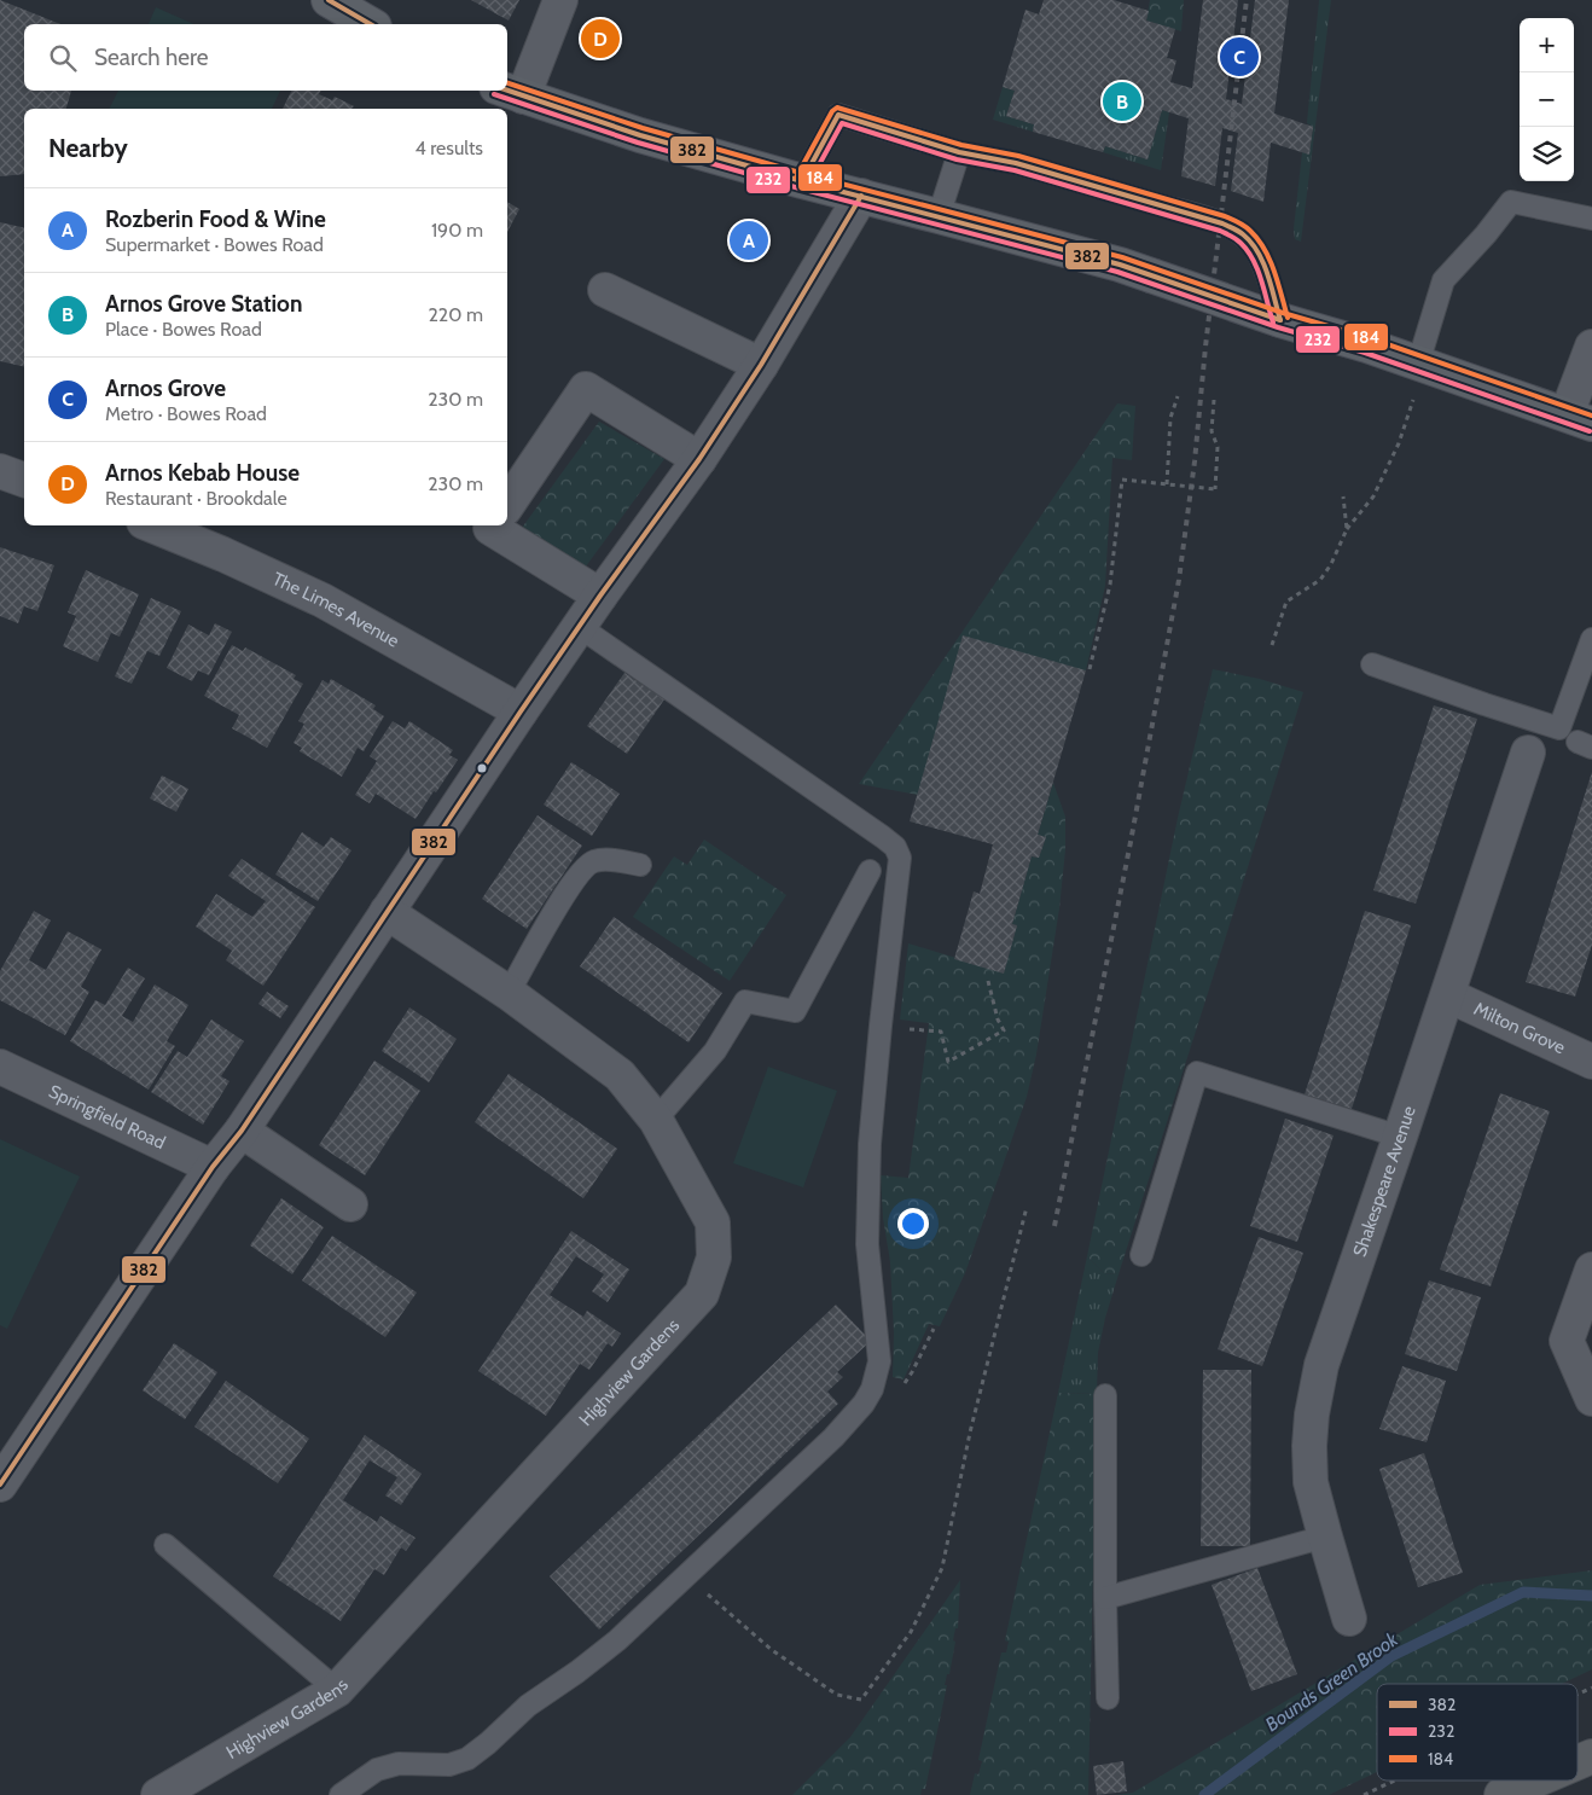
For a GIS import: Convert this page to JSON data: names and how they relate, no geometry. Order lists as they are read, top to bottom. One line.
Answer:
{"streets":{"street":["The Limes Avenue","Milton Grove","Springfield Road","Shakespeare Avenue","Highview Gardens"]},"crossings":[["Milton Grove","Shakespeare Avenue"]],"water":["Bounds Green Brook"],"lines":["transit line 382","transit line 184","transit line 232"],"legend":["382","232","184"],"page":{"pins":["D","C","B","A"],"map_buttons":["+","−"],"search":"Search here","heading":["Nearby","4 results"],"list":[{"mark":"A","name":"Rozberin Food & Wine","note":"Supermarket · Bowes Road","value":"190 m"},{"mark":"B","name":"Arnos Grove Station","note":"Place · Bowes Road","value":"220 m"},{"mark":"C","name":"Arnos Grove","note":"Metro · Bowes Road","value":"230 m"},{"mark":"D","name":"Arnos Kebab House","note":"Restaurant · Brookdale","value":"230 m"}]}}
